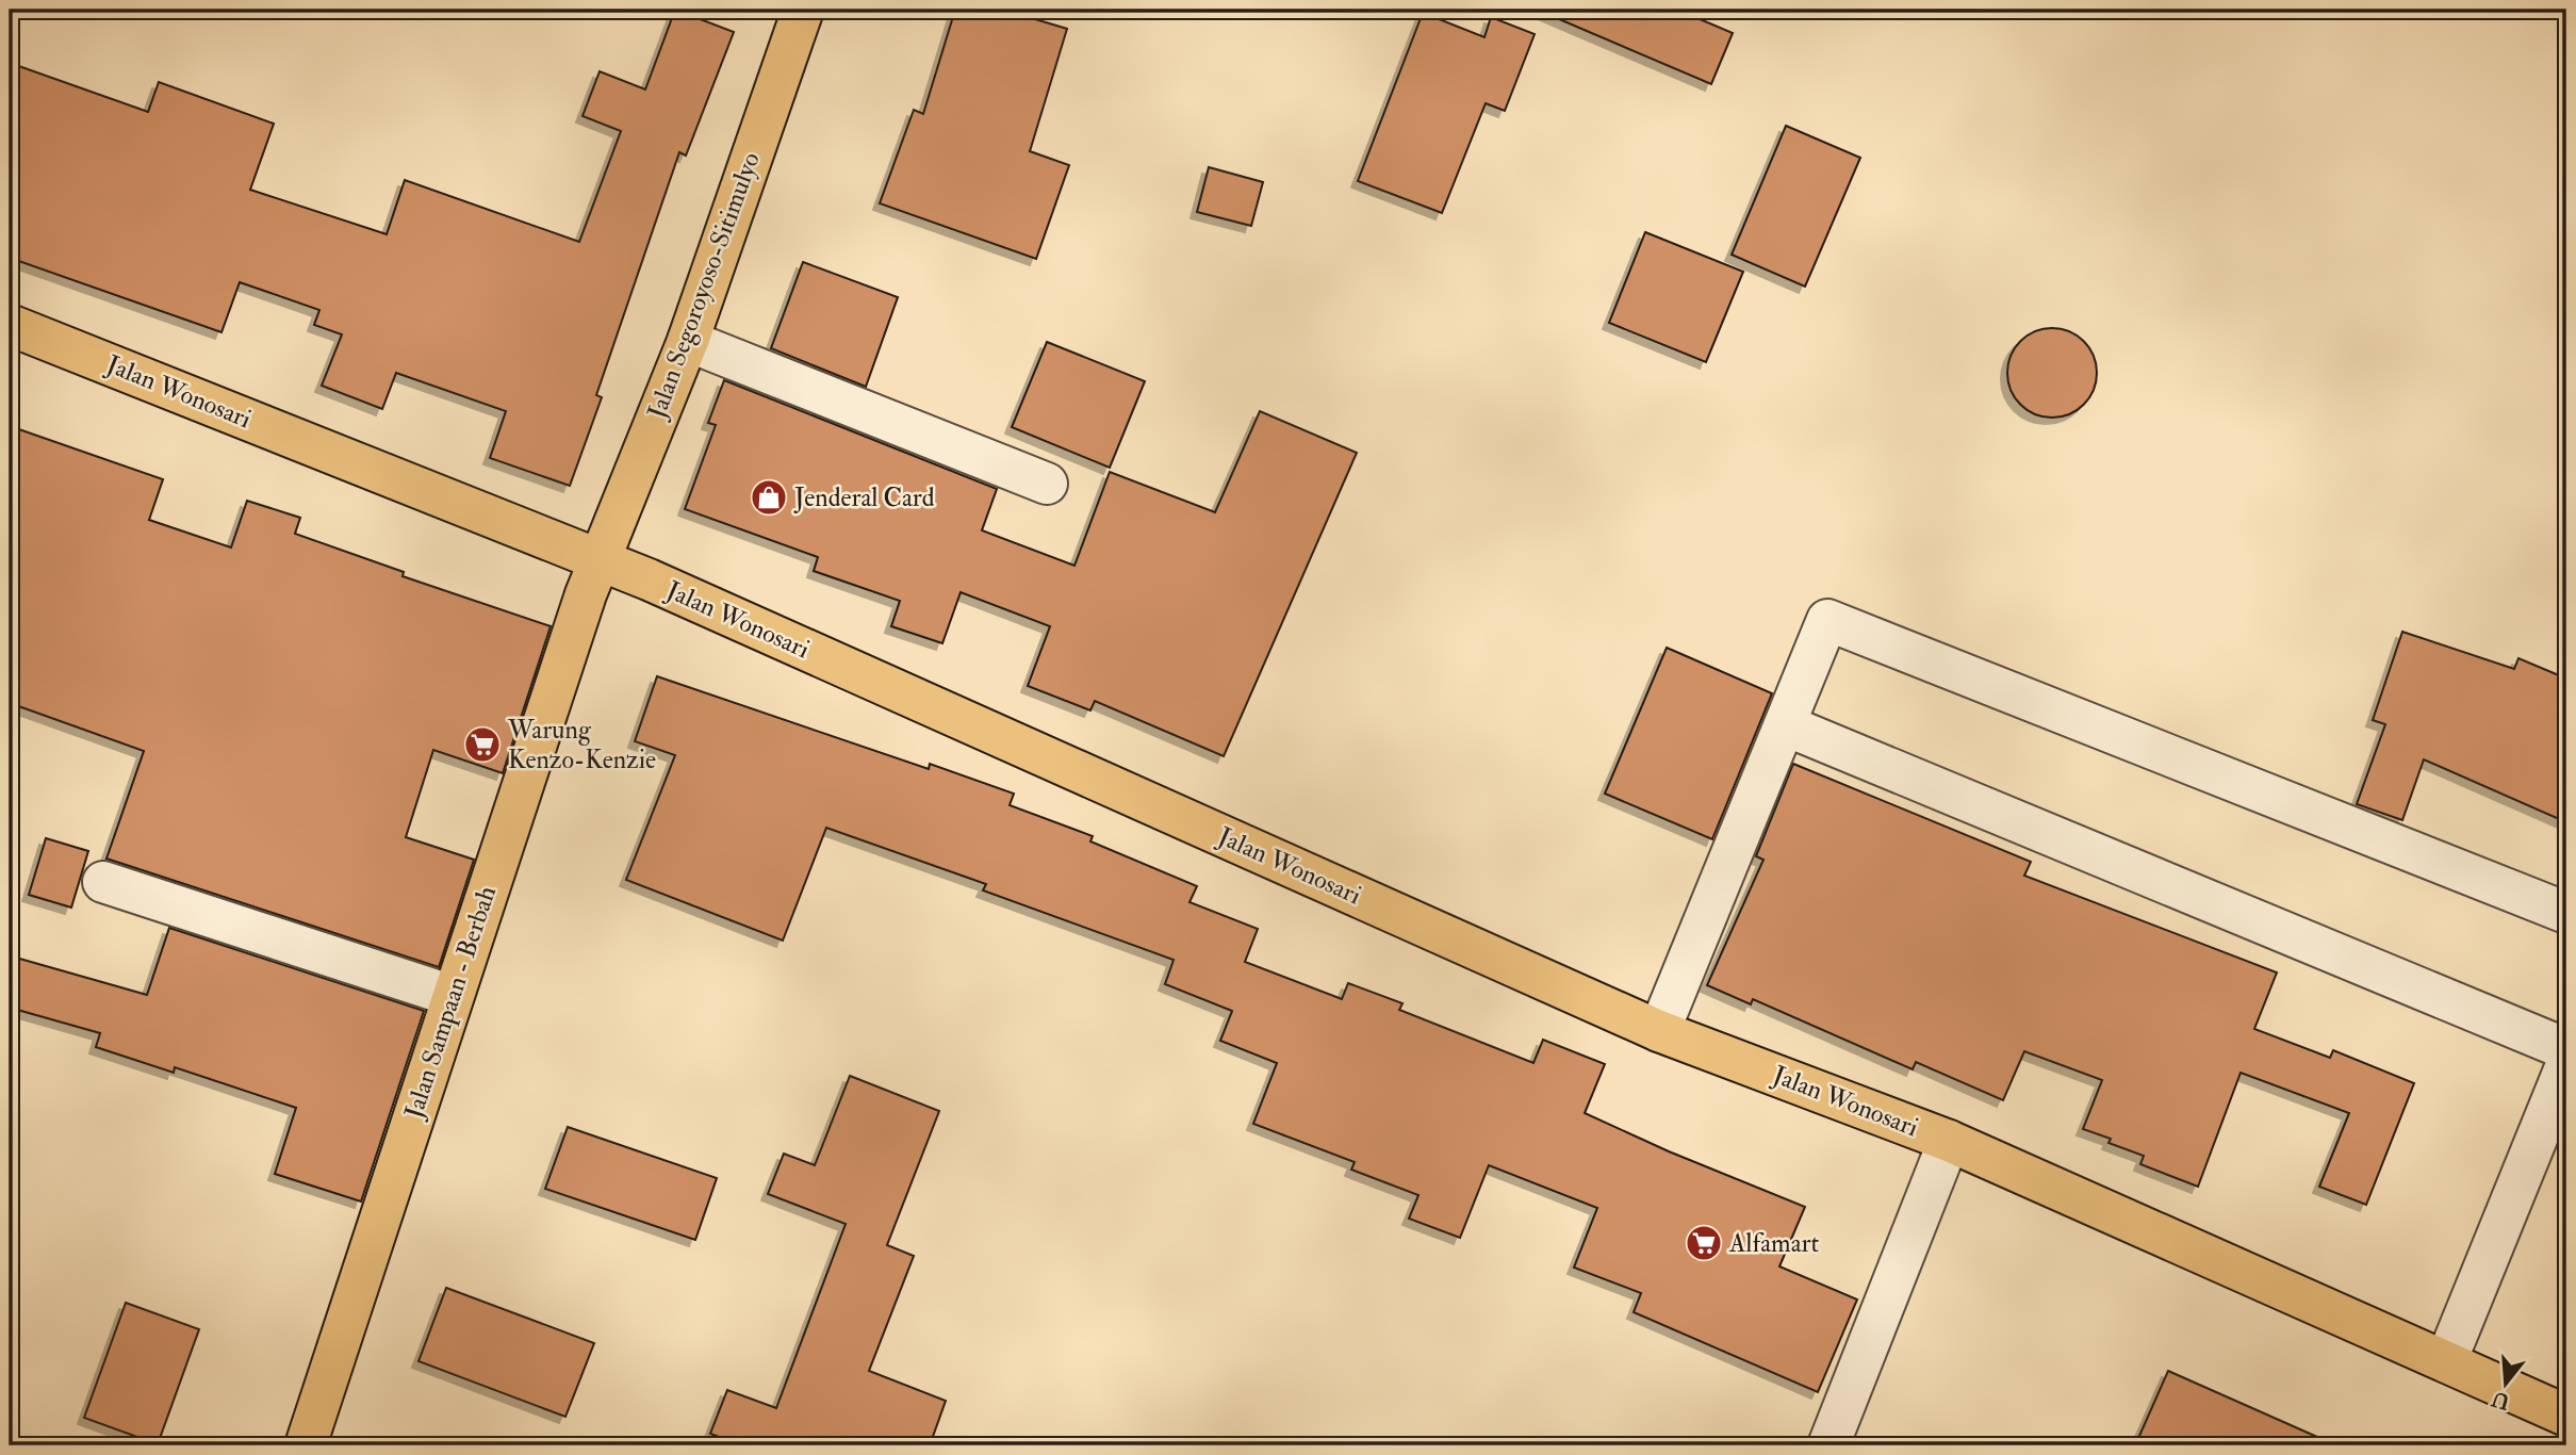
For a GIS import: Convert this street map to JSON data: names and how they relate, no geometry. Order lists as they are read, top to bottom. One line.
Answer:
{"streets":{"main road":["Jalan Segoroyoso-Sitimulyo","Jalan Wonosari","Jalan Sampaan - Berbah"]},"crossings":[["Jalan Segoroyoso-Sitimulyo","Jalan Wonosari"],["Jalan Segoroyoso-Sitimulyo","Jalan Sampaan - Berbah"],["Jalan Wonosari","Jalan Sampaan - Berbah"]],"places":{"shop":["Jenderal Card"],"supermarket":["Warung Kenzo-Kenzie","Alfamart"]},"north":"bottom"}
